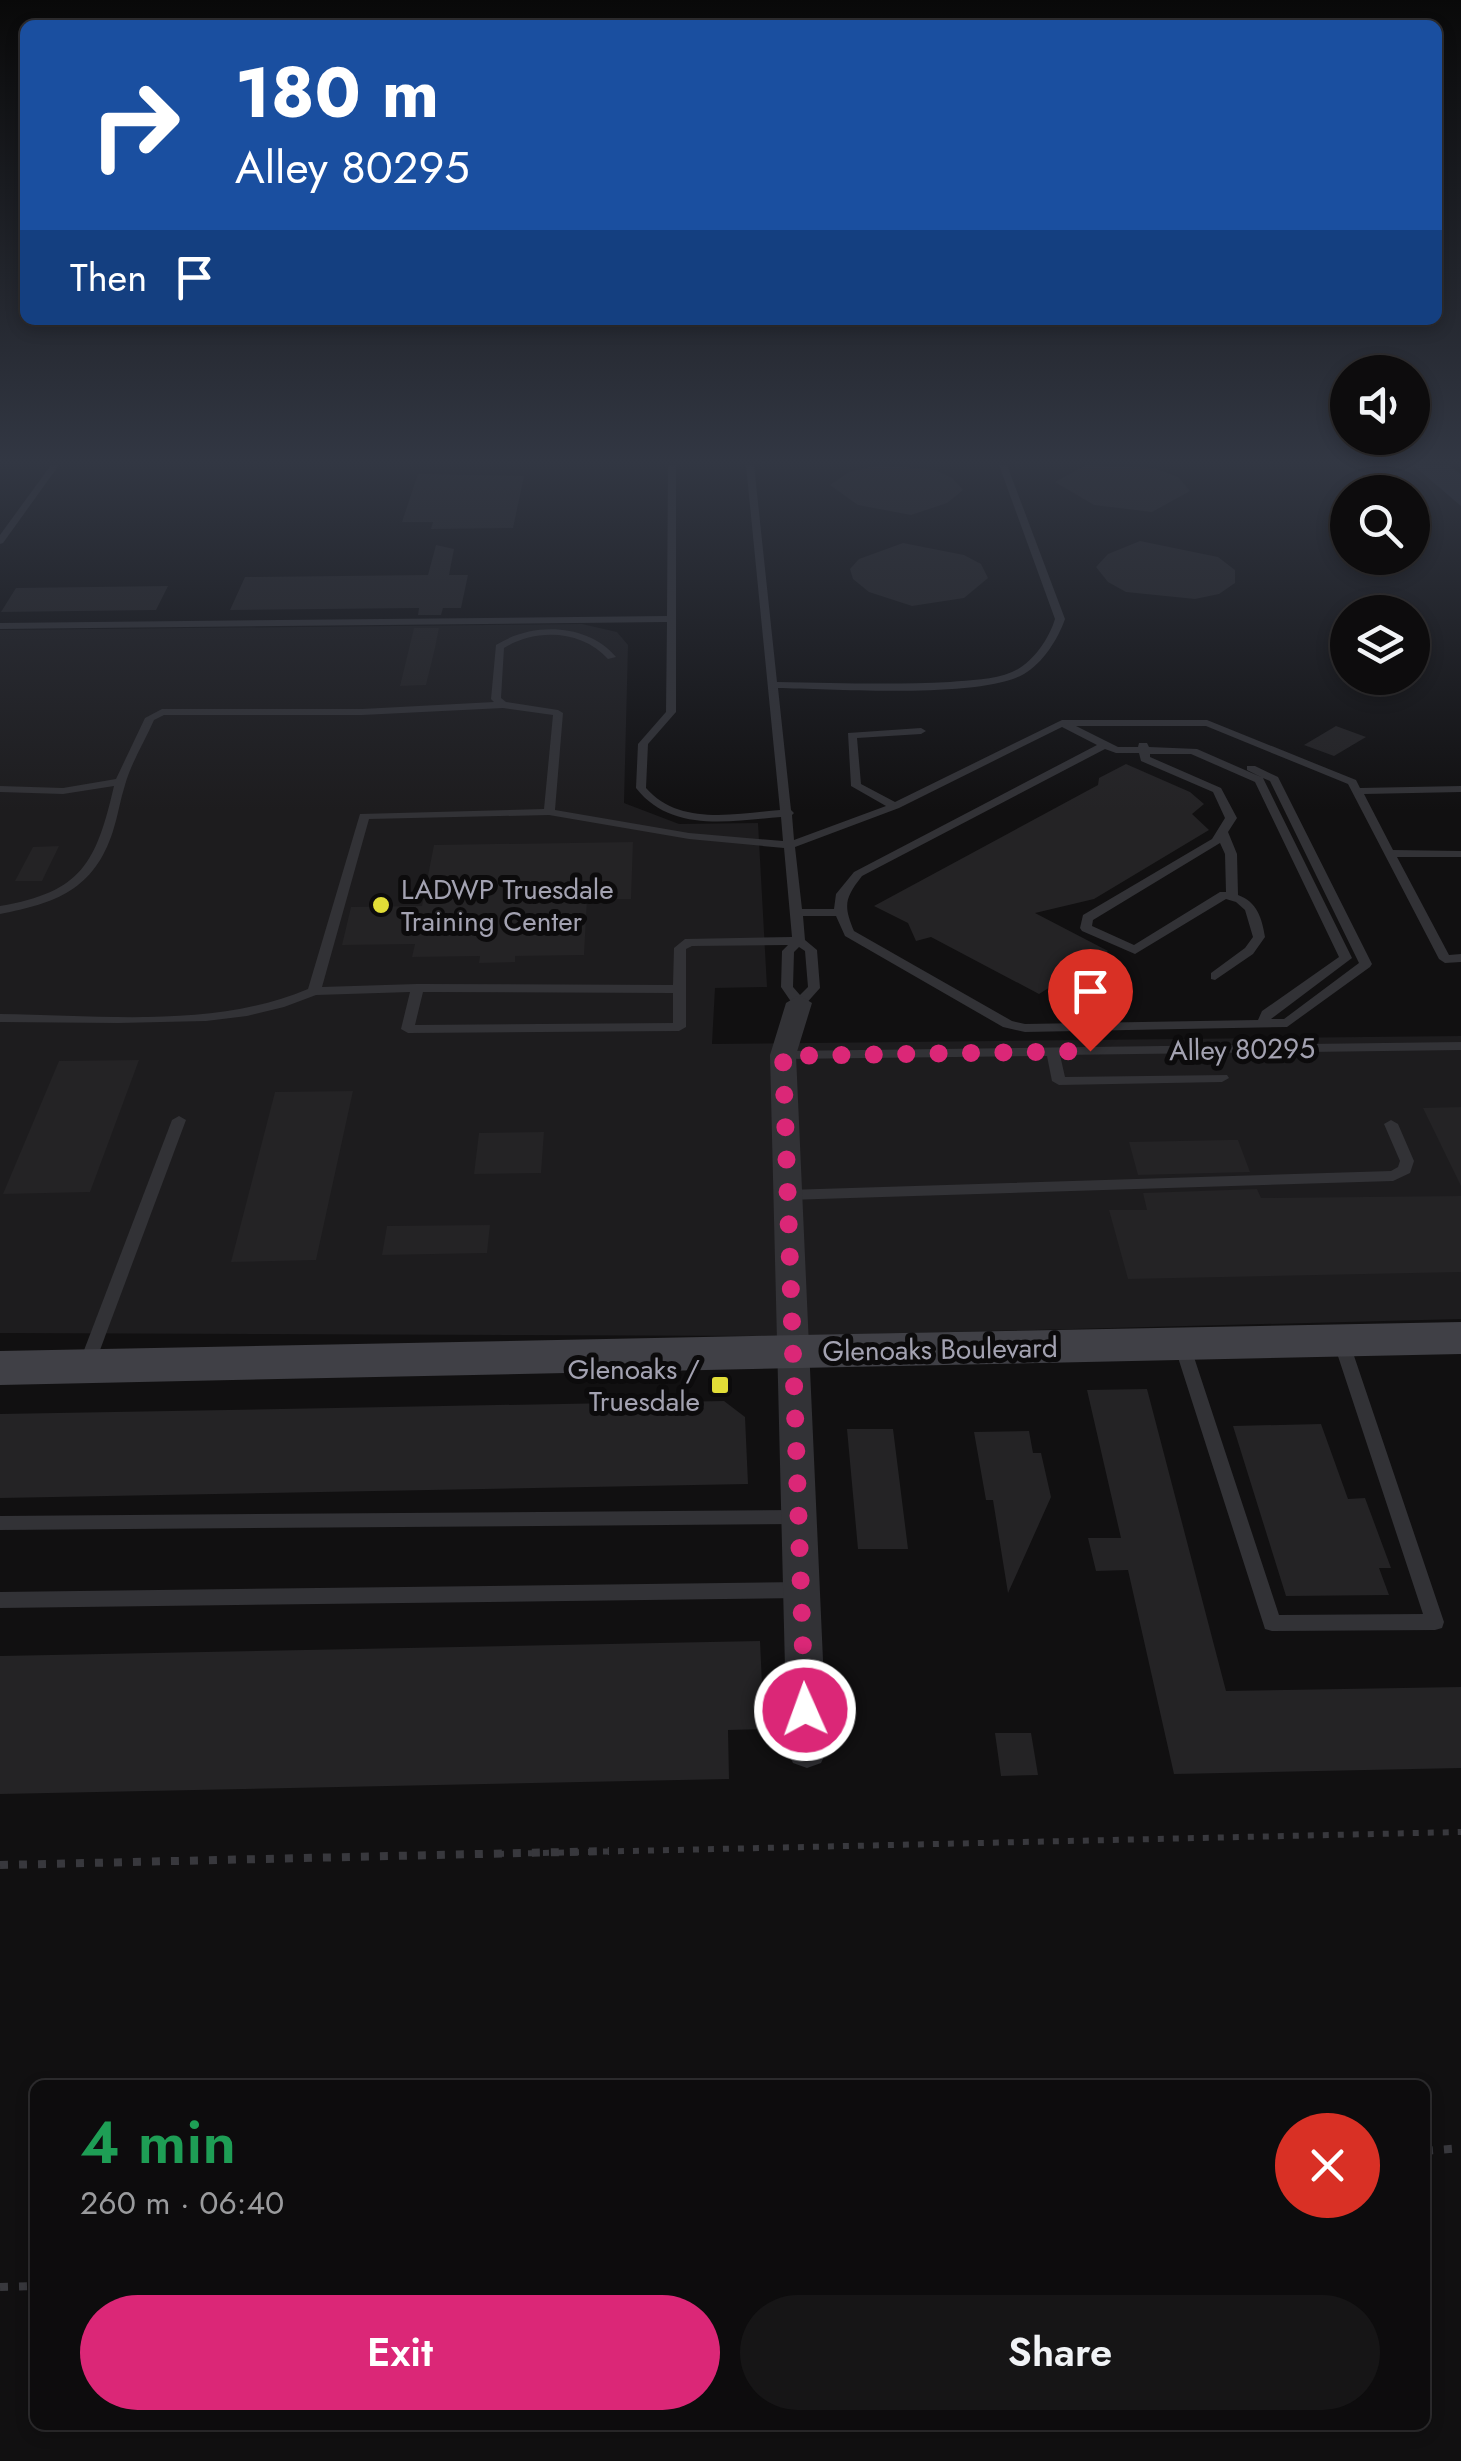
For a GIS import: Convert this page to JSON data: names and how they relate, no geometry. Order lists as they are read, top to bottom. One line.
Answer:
{"streets":{"main road":["Glenoaks Boulevard"],"lane":["Alley 80295"]},"places":{"other":["LADWP Truesdale Training Center"],"transit":["Glenoaks / Truesdale"]},"page":{"turn":["180 m","Alley 80295"],"then":"Then","heading":["4 min","260 m · 06:40"],"buttons":["Exit","Share"]}}
